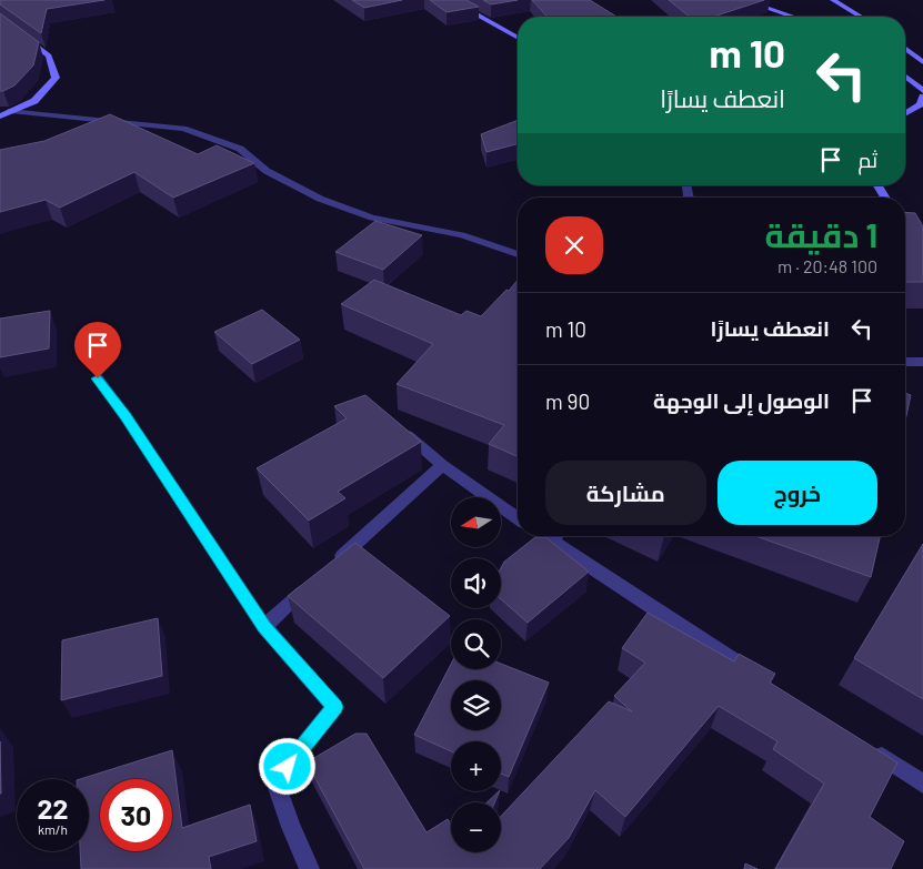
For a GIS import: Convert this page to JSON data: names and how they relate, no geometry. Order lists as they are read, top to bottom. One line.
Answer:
{"north":"left","page":{"turn":["10 m","انعطف يسارًا"],"then":"ثم","heading":["1 دقيقة","100 m · 20:48"],"list":[{"name":"انعطف يسارًا","value":"10 m"},{"name":"الوصول إلى الوجهة","value":"90 m"}],"buttons":["خروج","مشاركة"],"map_buttons":["+","−"],"speed":"22 km/h","limit":"30"}}
